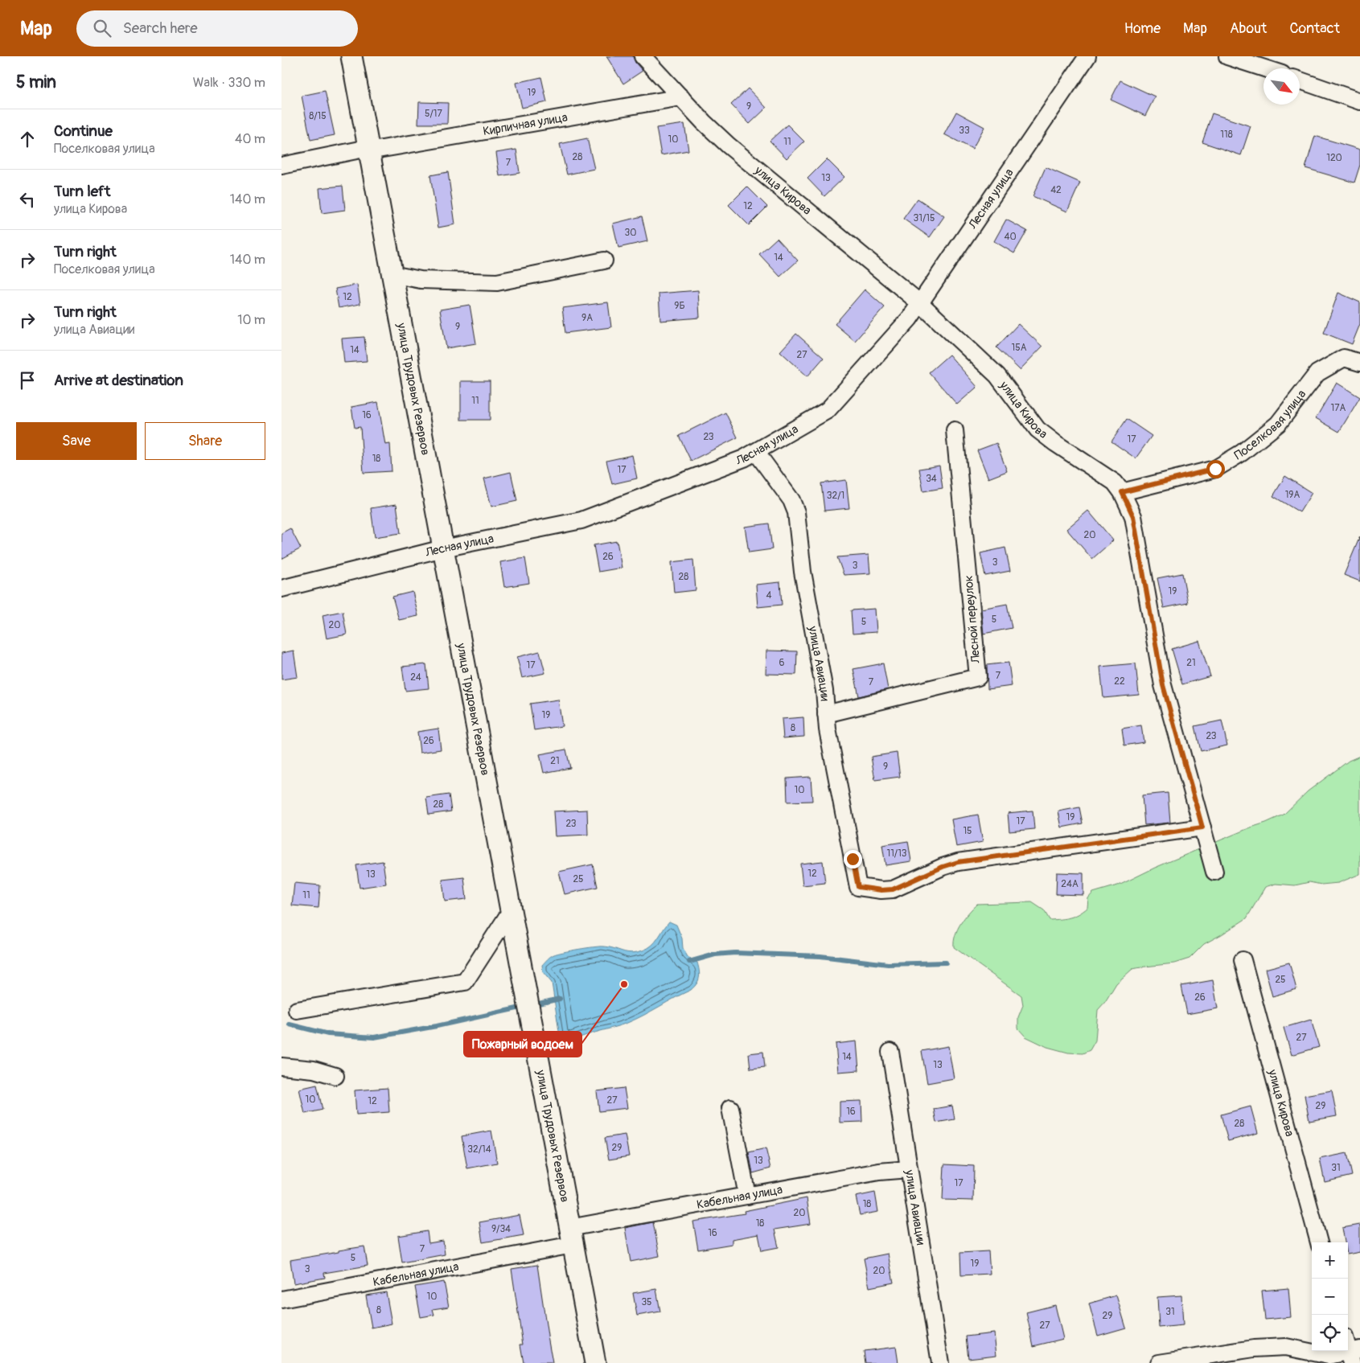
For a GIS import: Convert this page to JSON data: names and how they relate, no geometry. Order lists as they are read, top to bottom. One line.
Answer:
{"streets":{"main road":["улица Трудовых Резервов"],"street":["Кирпичная улица","улица Кирова","Лесная улица","Поселковая улица","Лесной переулок","улица Авиации","Кабельная улица"]},"crossings":[["Кирпичная улица","улица Кирова"],["Кирпичная улица","улица Трудовых Резервов"],["улица Кирова","Лесная улица"],["улица Кирова","Поселковая улица"],["улица Кирова","улица Авиации"],["Лесная улица","улица Трудовых Резервов"],["Лесная улица","улица Авиации"],["улица Трудовых Резервов","Кабельная улица"],["Лесной переулок","улица Авиации"],["улица Авиации","Кабельная улица"]],"places":["Пожарный водоем"],"house_numbers":["19","9","5/17","8/15","33","118","10","11","28","120","7","13","42","12","31/15","30","40","14","12","9Б","9А","9","15А","14","27","11","17А","16","23","17","18","17","34","19А","32/1","20","26","3","3","28","19","4","5","5","20","6","21","17","7","24","22","7","19","8","23","26","21","9","10","28","19","17","23","15","11/13","12","13","25","24А","11","25","26","27","14","13","10","27","12","29","16","28","29","32/14","13","31","17","18","20","18","9/34","16","7","5","19","3","20","10","35","8","31","29","27"],"north":"bottom right","page":{"header":"Map","search":"Search here","nav":["Home","Map","About","Contact"],"heading":["5 min","Walk · 330 m"],"list":[["Continue","Поселковая улица","40 m"],["Turn left","улица Кирова","140 m"],["Turn right","Поселковая улица","140 m"],["Turn right","улица Авиации","10 m"],"Arrive at destination"],"buttons":["Save","Share"],"map_buttons":["+","−"]}}
